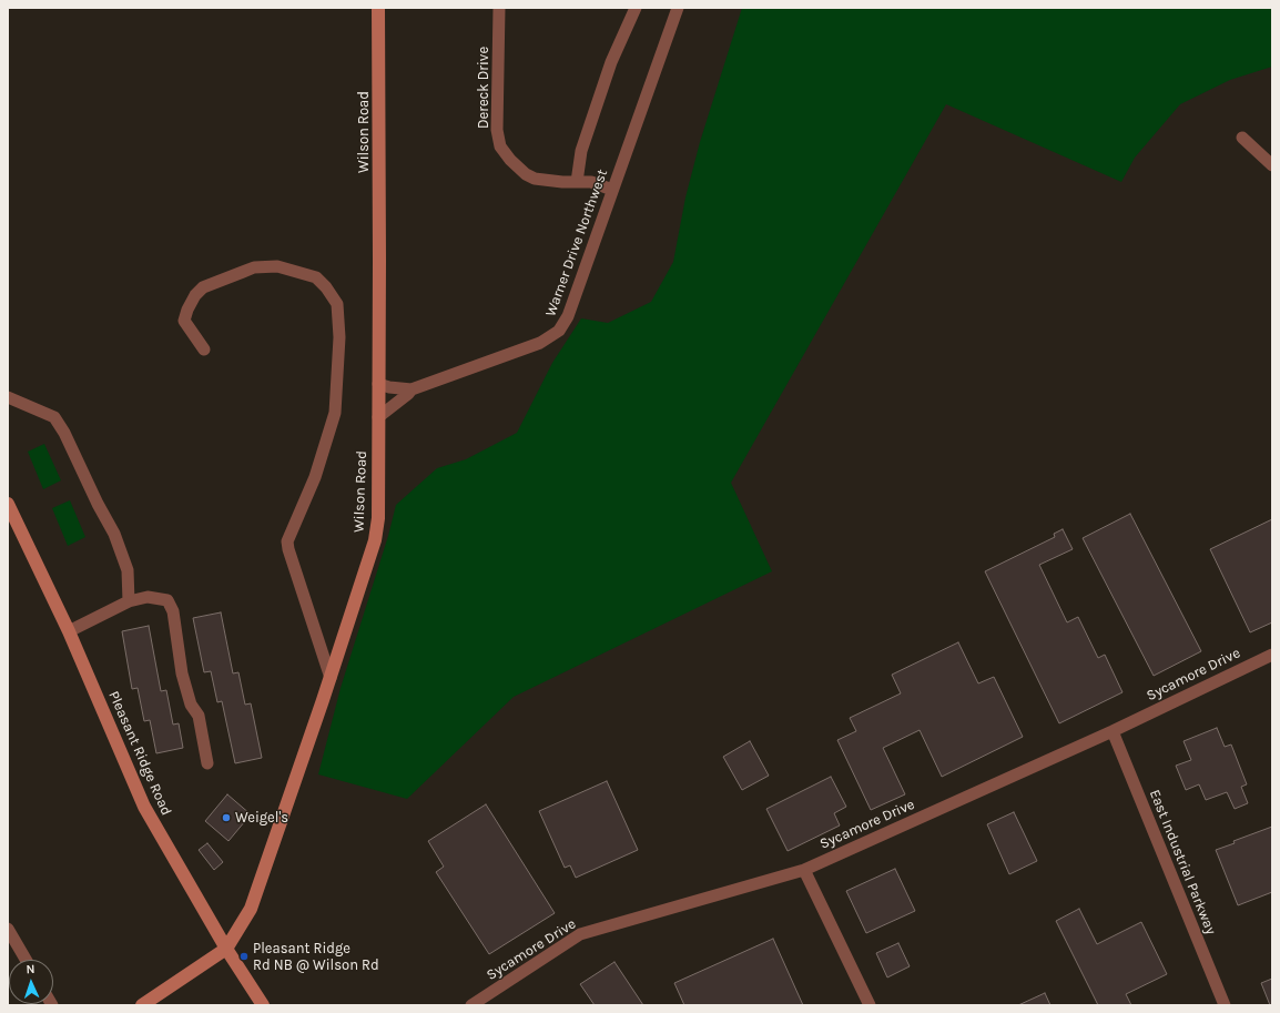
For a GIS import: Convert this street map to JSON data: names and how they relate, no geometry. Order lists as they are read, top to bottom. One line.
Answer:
{"streets":{"street":["Dereck Drive","Wilson Road","Warner Drive Northwest","Sycamore Drive","Pleasant Ridge Road","East Industrial Parkway"]},"crossings":[["Dereck Drive","Warner Drive Northwest"],["Wilson Road","Warner Drive Northwest"],["Wilson Road","Pleasant Ridge Road"],["Sycamore Drive","East Industrial Parkway"]],"places":["Weigel's","Pleasant Ridge Rd NB @ Wilson Rd"],"north":"top"}
